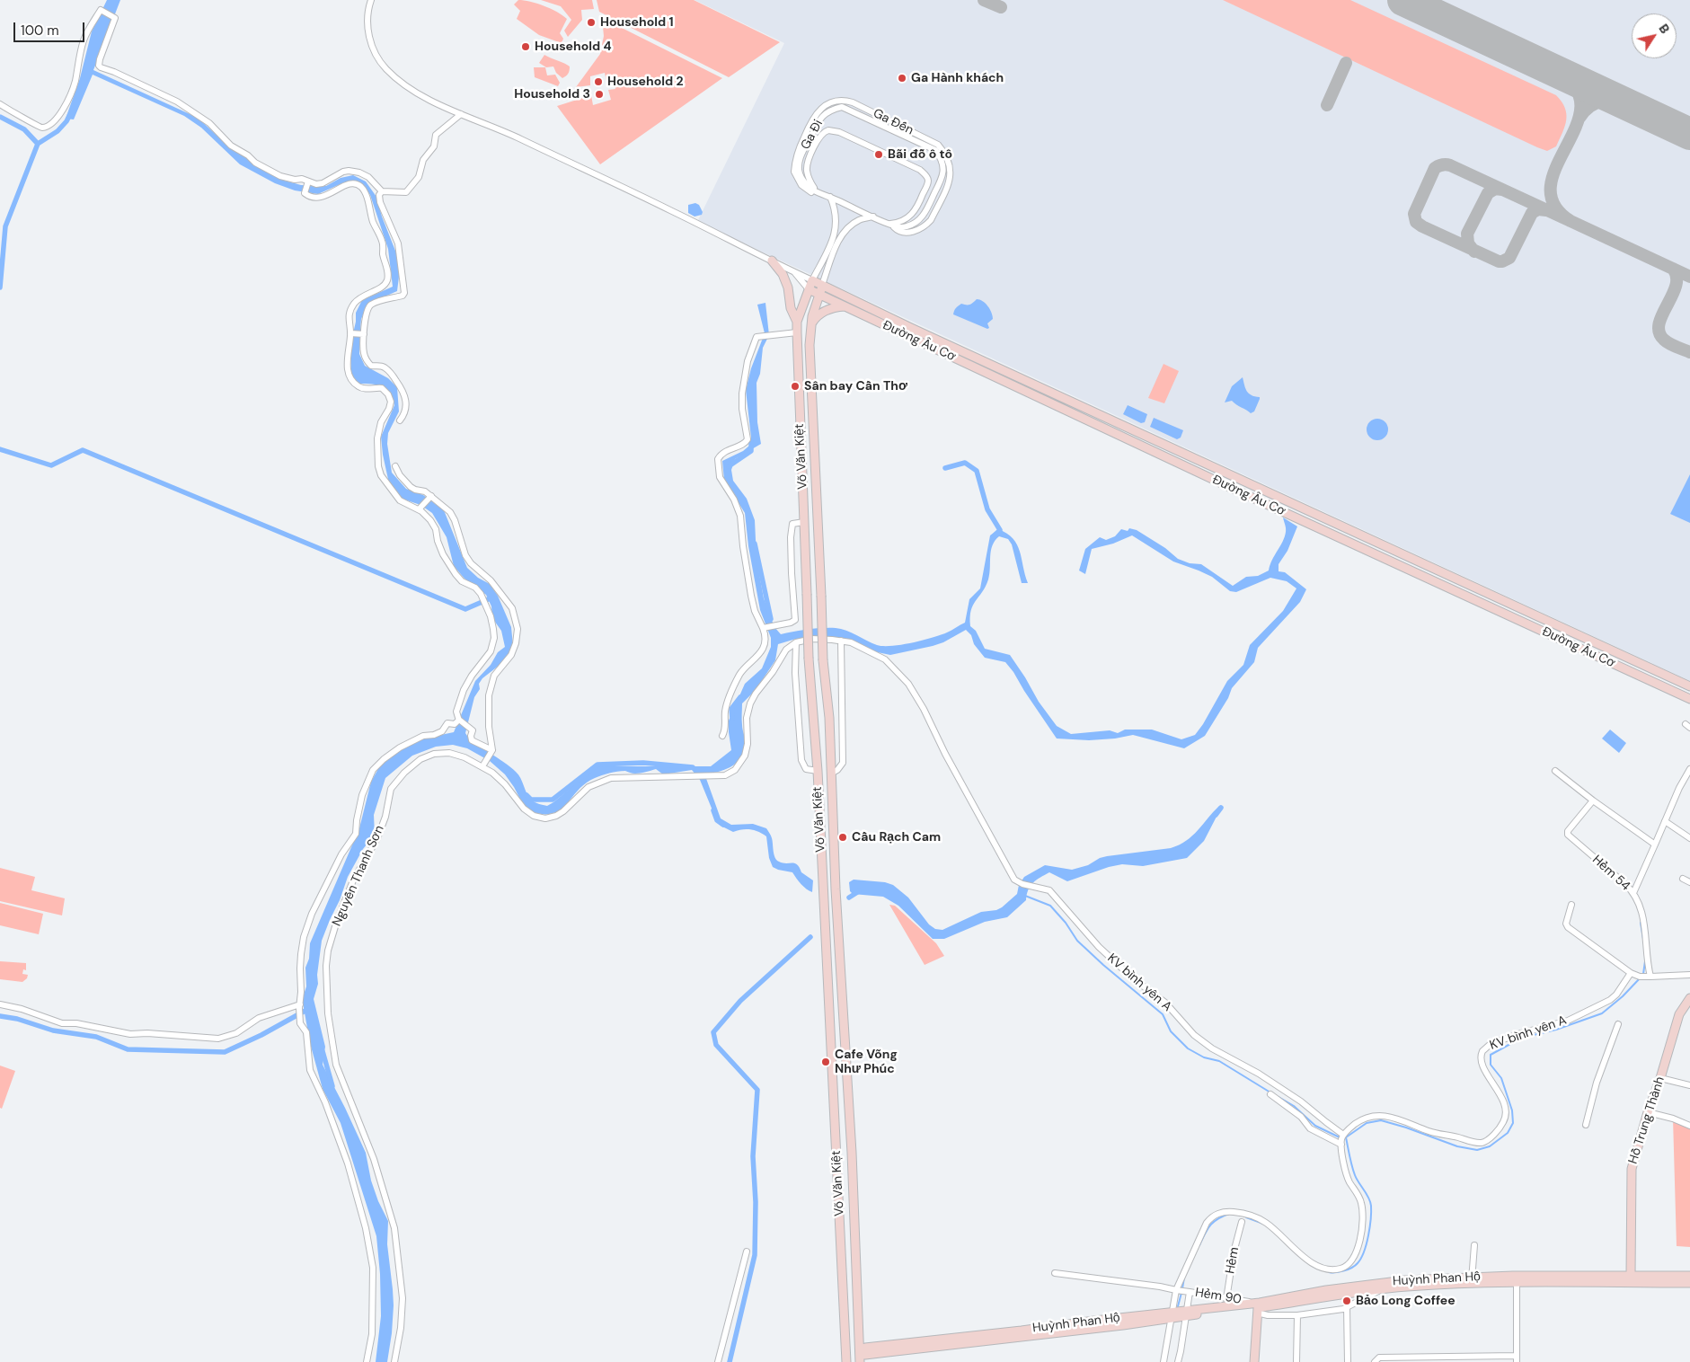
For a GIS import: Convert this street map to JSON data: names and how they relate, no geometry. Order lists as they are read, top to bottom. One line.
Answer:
{"streets":{"street":["Ga Đi","Đường Âu Cơ","Võ Văn Kiệt","Hẻm 54","Nguyễn Thanh Sơn","KV bình yên A","Hồ Trung Thành","Hẻm","Huỳnh Phan Hộ","Hẻm 90"]},"crossings":[["Đường Âu Cơ","Võ Văn Kiệt"],["Võ Văn Kiệt","Huỳnh Phan Hộ"],["Hồ Trung Thành","Huỳnh Phan Hộ"],["Hẻm","Hẻm 90"],["Huỳnh Phan Hộ","Hẻm 90"]],"places":["Household 1","Household 4","Ga Hành khách","Household 2","Household 3","Bãi đỗ ô tô","Sân bay Cần Thơ","Cầu Rạch Cam","Cafe Võng Như Phúc","Bảo Long Coffee"],"scale_bar":"100 m","north":"top right"}
